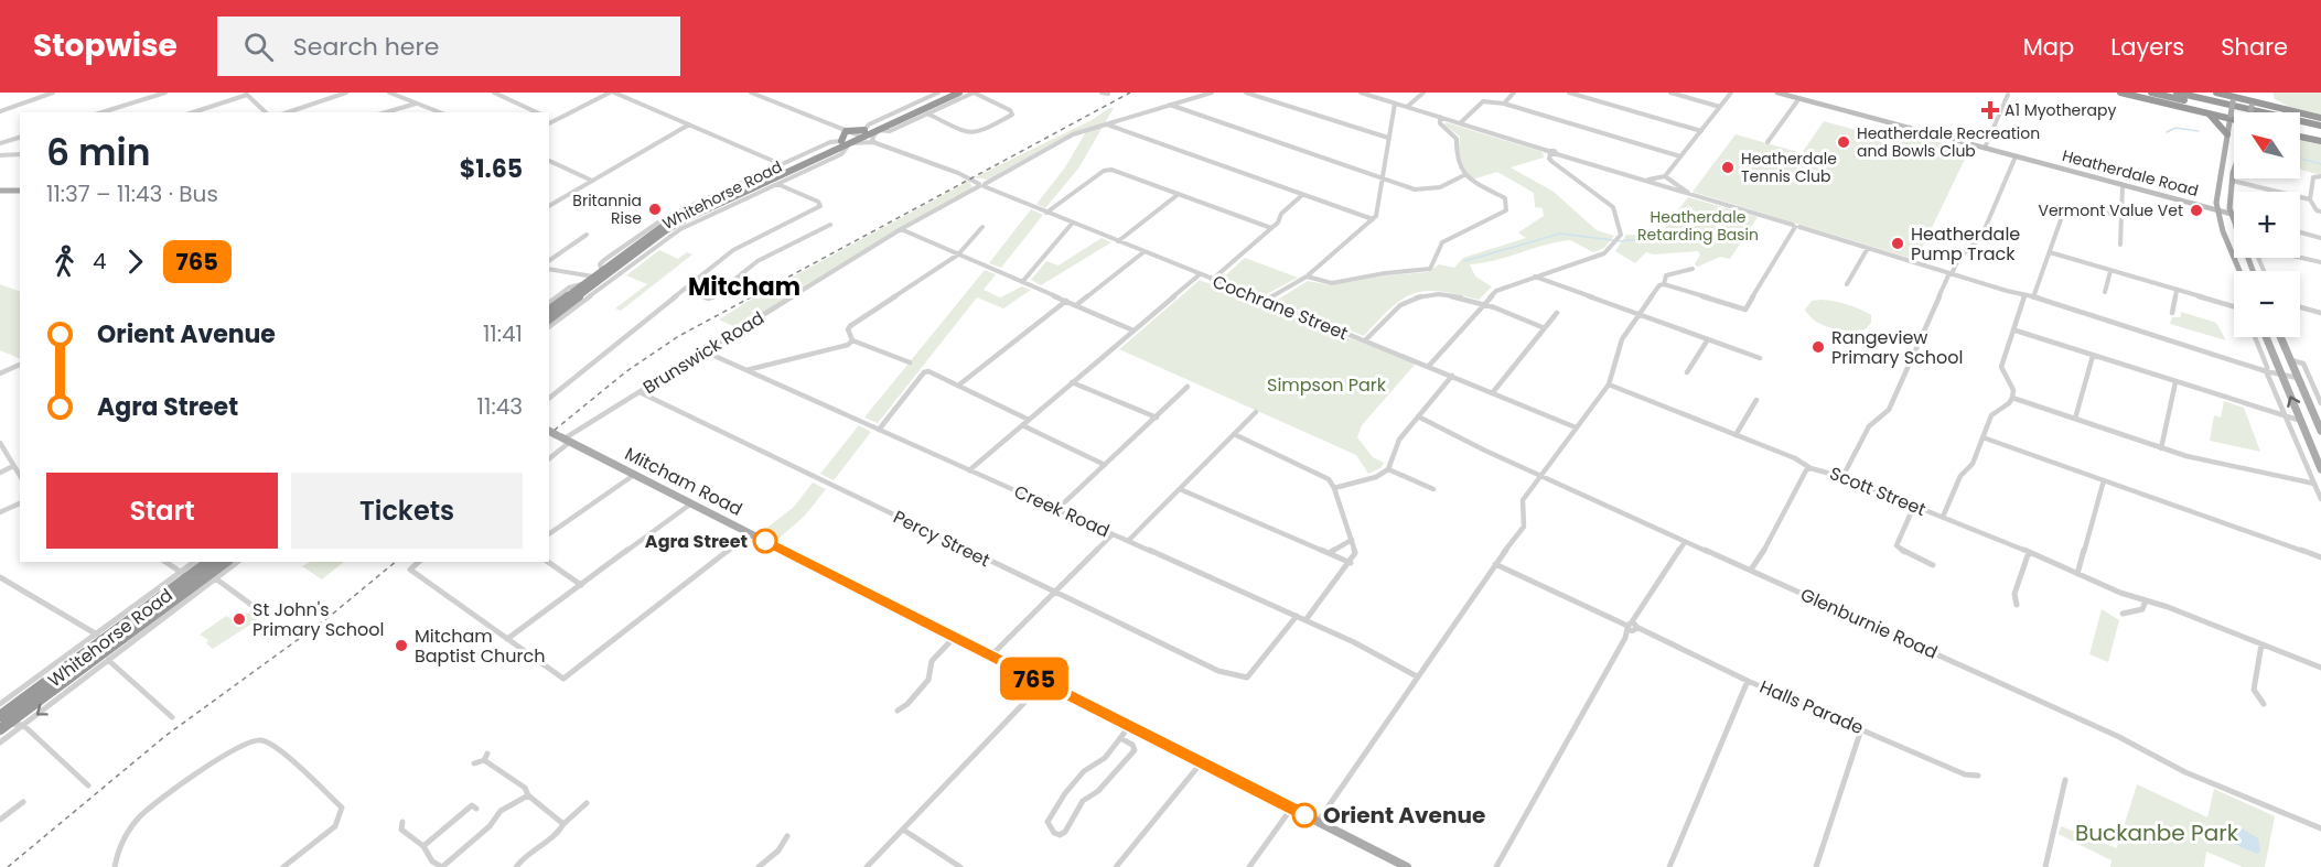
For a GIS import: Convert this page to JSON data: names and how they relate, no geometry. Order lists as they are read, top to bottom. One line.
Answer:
{"streets":{"highway":["Whitehorse Road"],"main road":["Heatherdale Road","Mitcham Road"],"street":["Cochrane Street","Brunswick Road","Scott Street","Creek Road","Percy Street","Glenburnie Road","Halls Parade"]},"crossings":[["Whitehorse Road","Cochrane Street"],["Cochrane Street","Brunswick Road"],["Brunswick Road","Mitcham Road"],["Brunswick Road","Creek Road"],["Brunswick Road","Percy Street"],["Creek Road","Percy Street"]],"districts":["Mitcham"],"parks":["Heatherdale Retarding Basin","Simpson Park","Buckanbe Park"],"places":{"health":["A1 Myotherapy"],"other":["Heatherdale Recreation and Bowls Club","Heatherdale Tennis Club","Britannia Rise","Vermont Value Vet","Heatherdale Pump Track","Rangeview Primary School","Agra Street","St John's Primary School","Mitcham Baptist Church","Orient Avenue"]},"lines":["bus line 765"],"north":"top left","page":{"header":"Stopwise","search":"Search here","nav":["Map","Layers","Share"],"on_map":"765","map_buttons":["+","−"],"heading":["6 min","11:37 – 11:43 · Bus","$1.65"],"legs":["4","765"],"list":[{"name":"Orient Avenue","value":"11:41"},{"name":"Agra Street","value":"11:43"}],"buttons":["Start","Tickets"]}}
